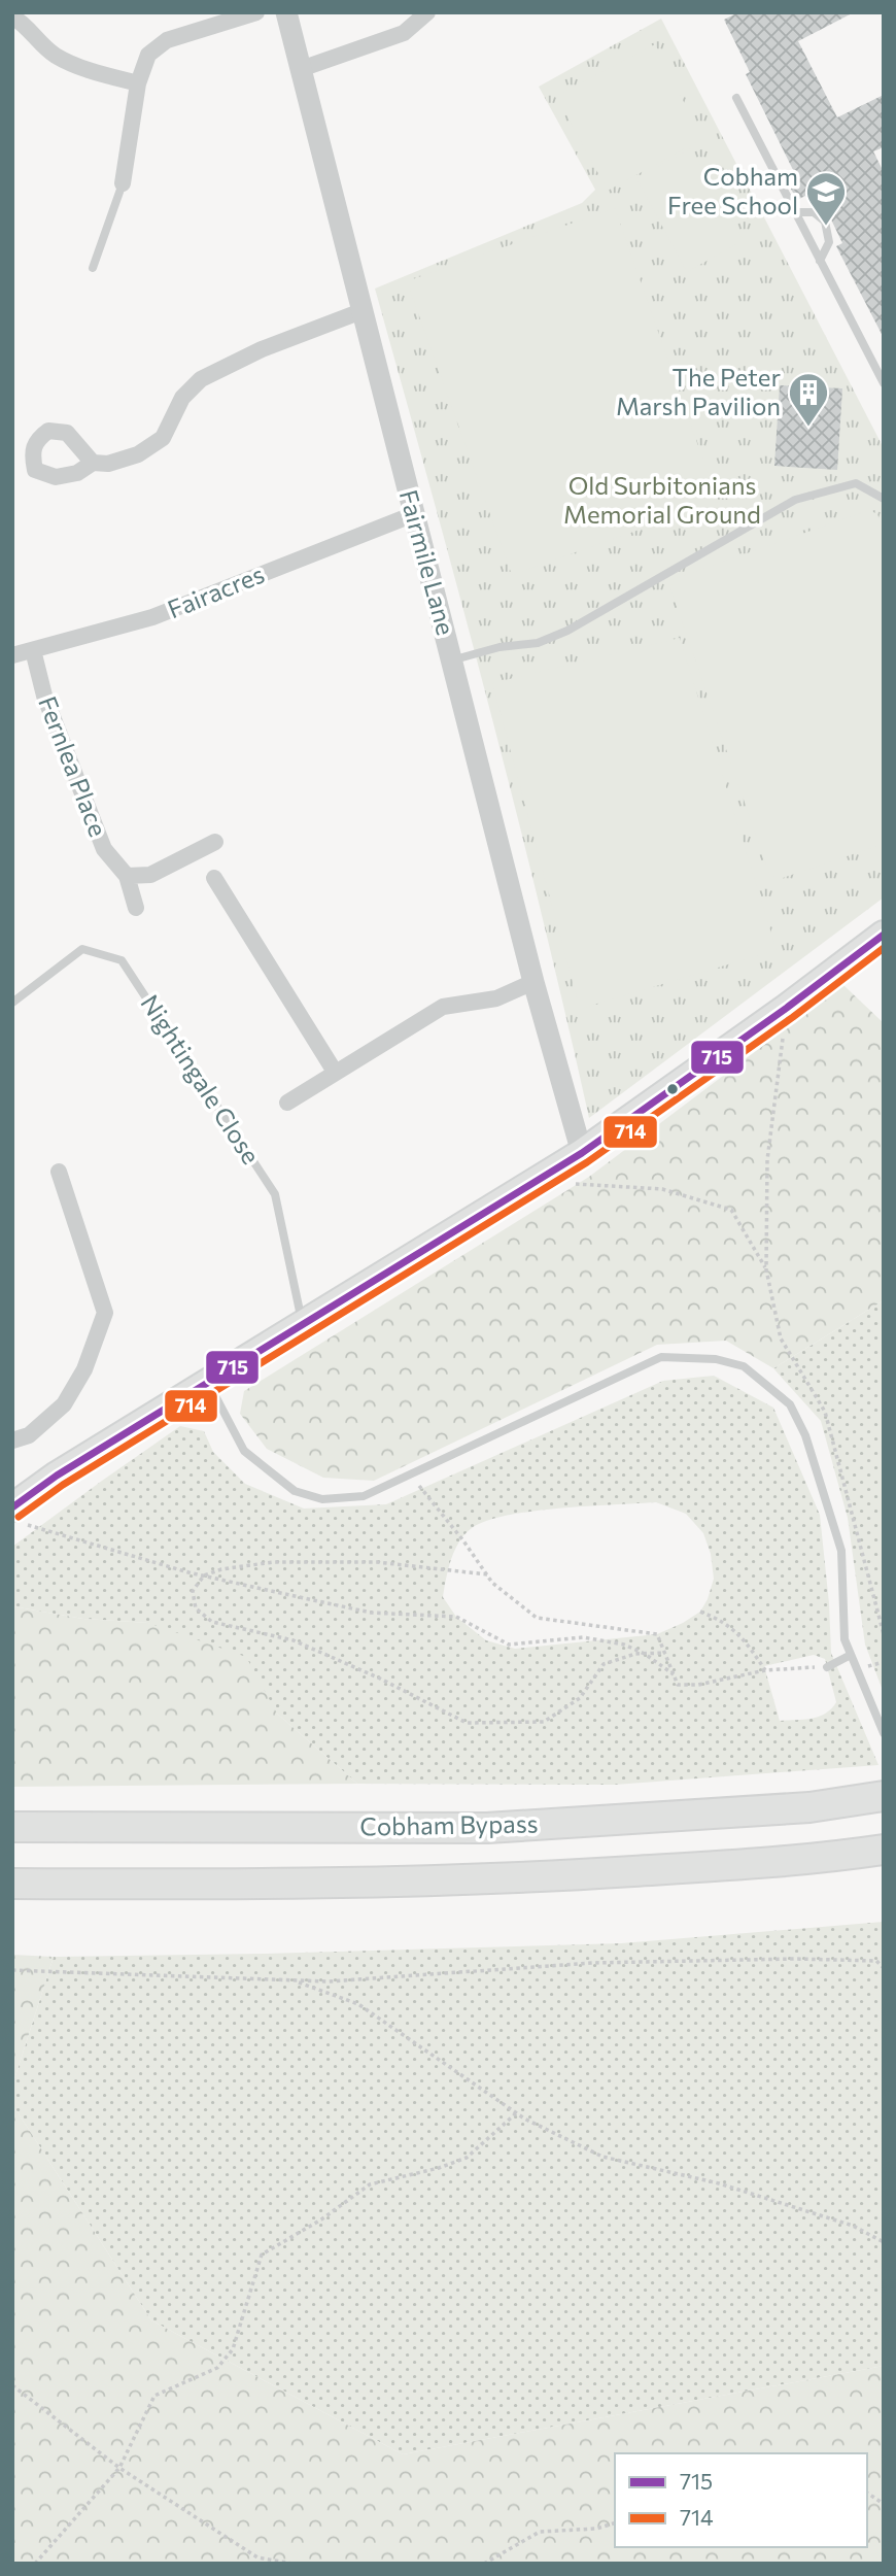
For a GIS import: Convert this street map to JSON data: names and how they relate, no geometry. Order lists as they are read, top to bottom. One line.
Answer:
{"streets":{"highway":["Cobham Bypass"],"street":["Fairmile Lane","Fairacres","Fernlea Place"],"lane":["Nightingale Close"]},"crossings":[["Fairmile Lane","Fairacres"],["Fairacres","Fernlea Place"]],"parks":["Old Surbitonians Memorial Ground"],"places":{"school or university":["Cobham Free School"],"building":["The Peter Marsh Pavilion"]},"lines":["transit line 715","transit line 714"],"legend":["715","714"]}
